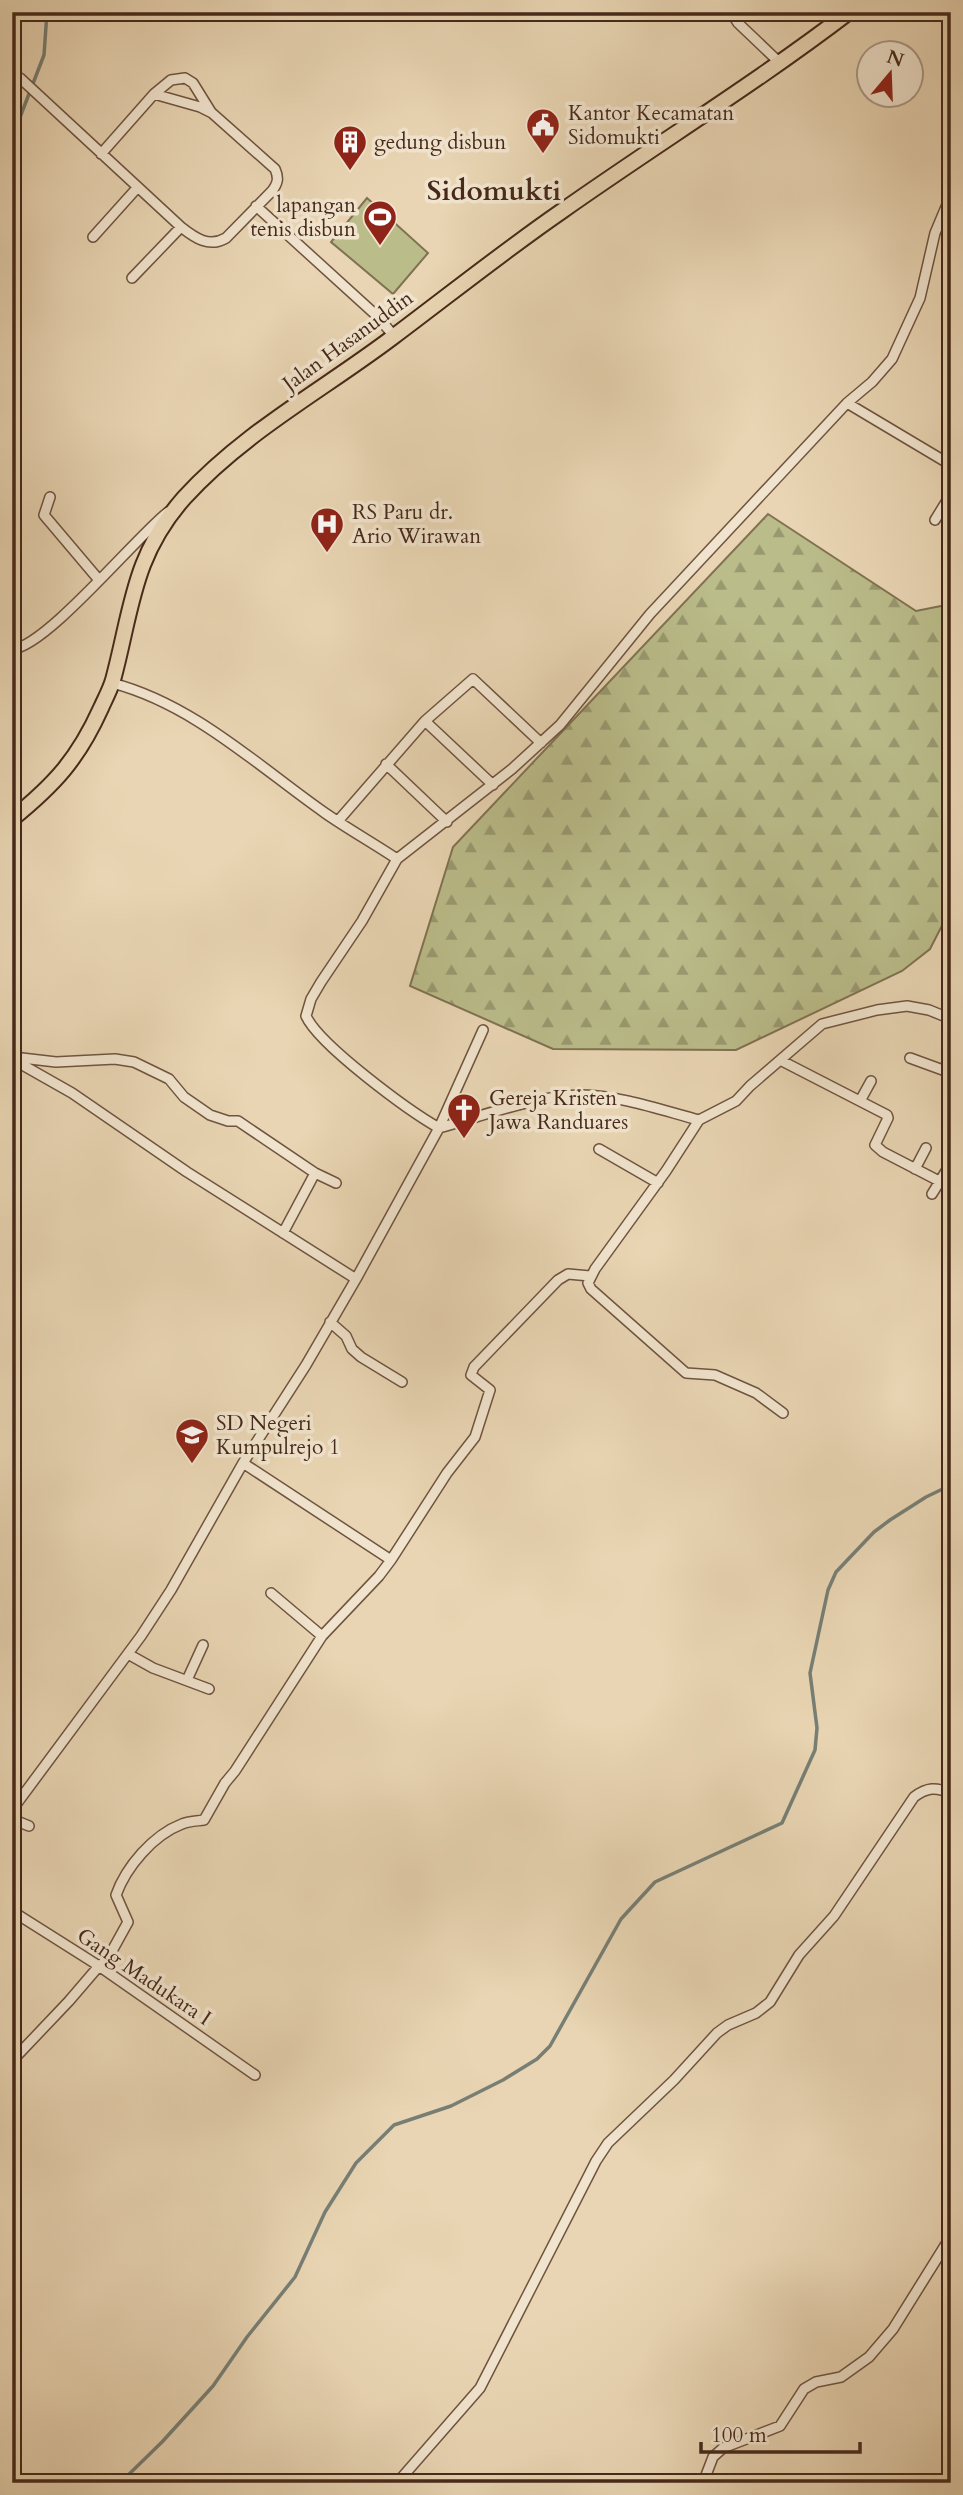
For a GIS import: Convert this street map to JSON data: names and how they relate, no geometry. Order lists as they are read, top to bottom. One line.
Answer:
{"streets":{"main road":["Jalan Hasanuddin"],"street":["Gang Madukara I"]},"districts":["Sidomukti"],"places":{"public building":["Kantor Kecamatan Sidomukti"],"building":["gedung disbun"],"sports":["lapangan tenis disbun"],"hospital":["RS Paru dr. Ario Wirawan"],"church":["Gereja Kristen Jawa Randuares"],"school or university":["SD Negeri Kumpulrejo 1"]},"scale_bar":"100 m","north":"top"}
